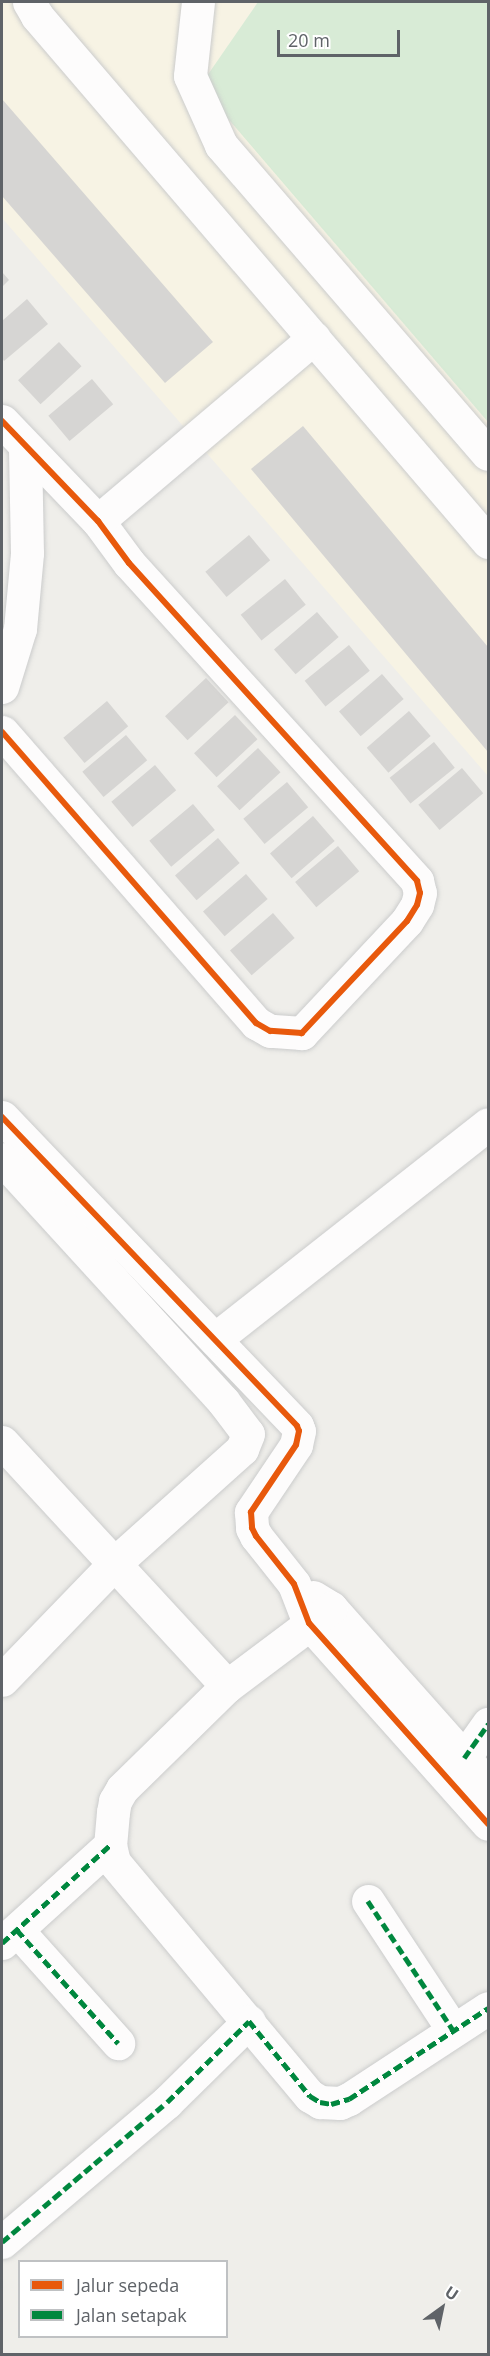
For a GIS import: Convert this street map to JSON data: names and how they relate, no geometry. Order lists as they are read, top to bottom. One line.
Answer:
{"legend":["Jalur sepeda","Jalan setapak"],"scale_bar":"20 m","north":"top right"}
